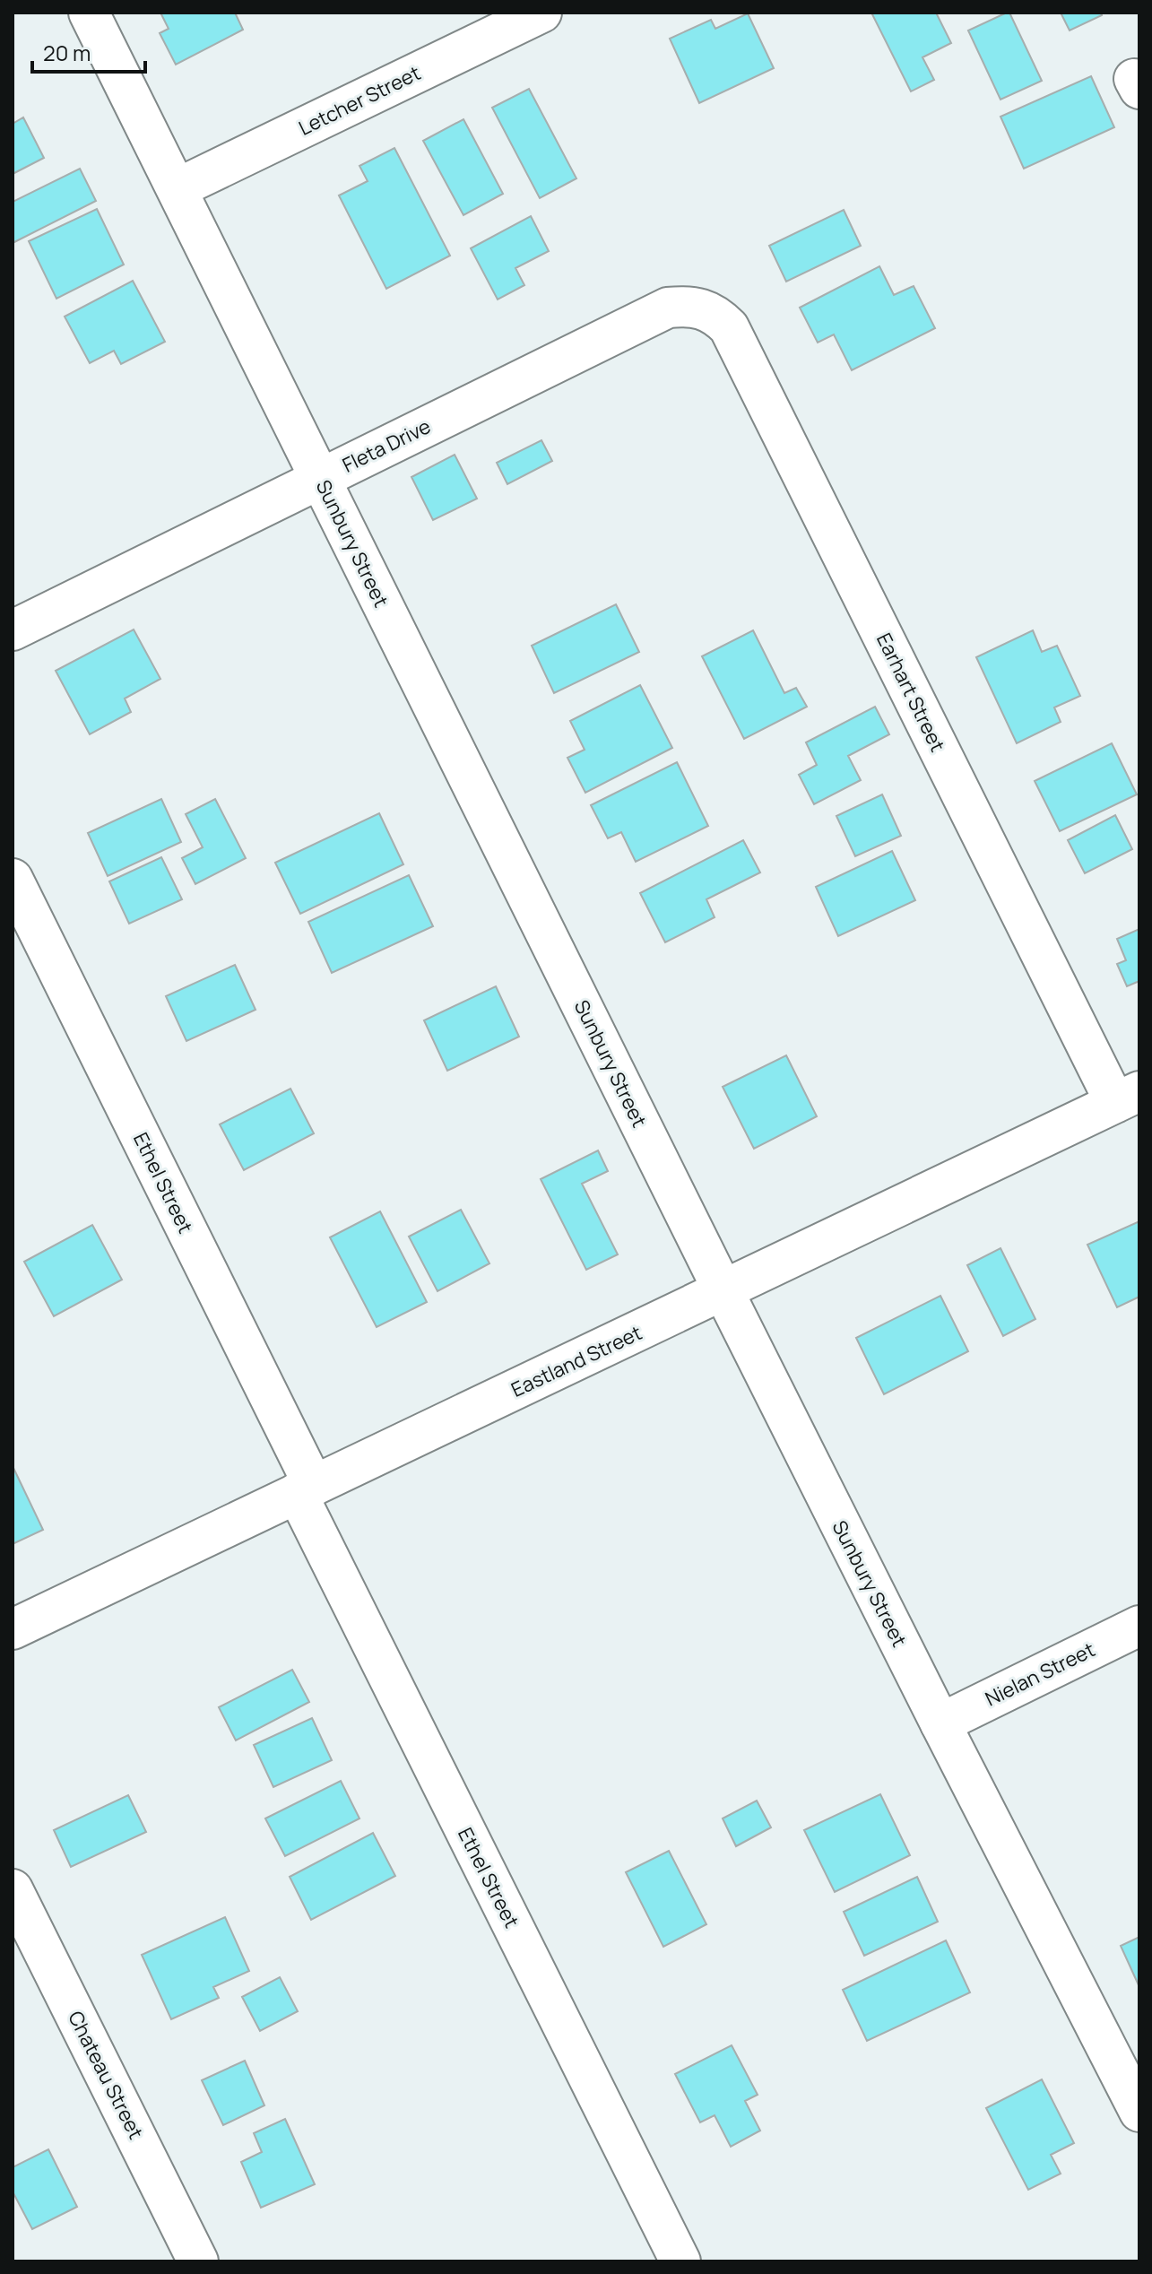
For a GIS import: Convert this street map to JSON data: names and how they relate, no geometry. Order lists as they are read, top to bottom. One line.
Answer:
{"streets":{"street":["Letcher Street","Fleta Drive","Sunbury Street","Earhart Street","Ethel Street","Eastland Street","Nielan Street","Chateau Street"]},"crossings":[["Letcher Street","Sunbury Street"],["Fleta Drive","Sunbury Street"],["Fleta Drive","Earhart Street"],["Sunbury Street","Eastland Street"],["Sunbury Street","Nielan Street"],["Earhart Street","Eastland Street"],["Ethel Street","Eastland Street"]],"scale_bar":"20 m"}
